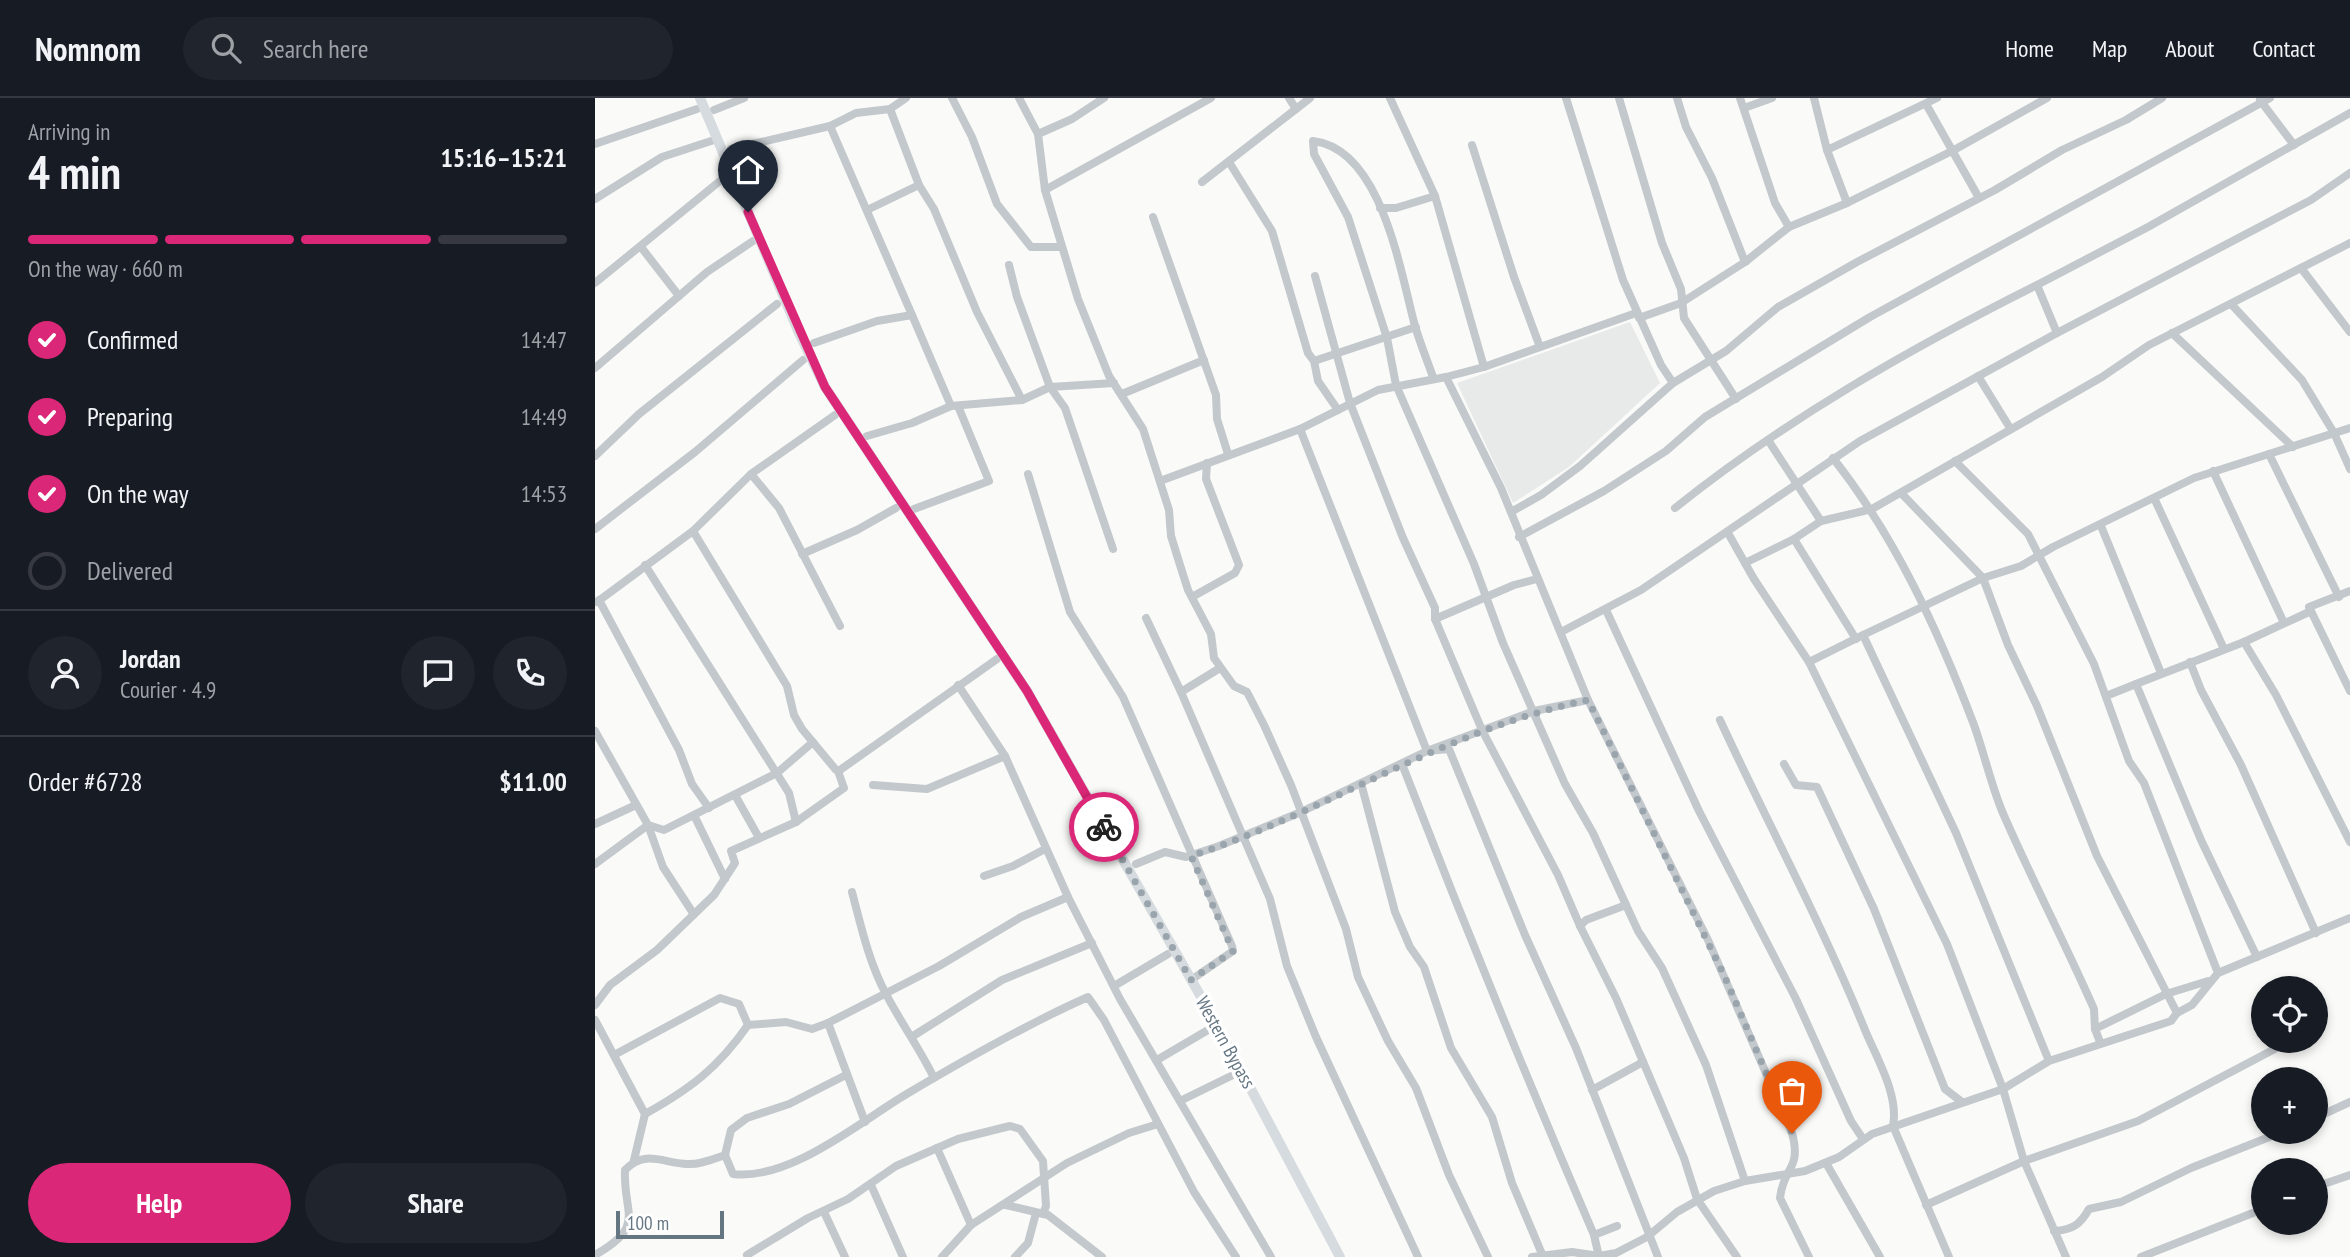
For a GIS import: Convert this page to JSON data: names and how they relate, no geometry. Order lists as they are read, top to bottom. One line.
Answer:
{"streets":{"main road":["Western Bypass"]},"scale_bar":"100 m","page":{"header":"Nomnom","search":"Search here","nav":["Home","Map","About","Contact"],"heading":["4 min","Arriving in","15:16–15:21"],"panel":["Jordan","Courier · 4.9","Order #6728","$11.00"],"bar":"On the way · 660 m","list":[["Confirmed","14:47"],["Preparing","14:49"],["On the way","14:53"],"Delivered"],"map_buttons":["+","−"],"buttons":["Help","Share"],"scale":"100 m"}}
